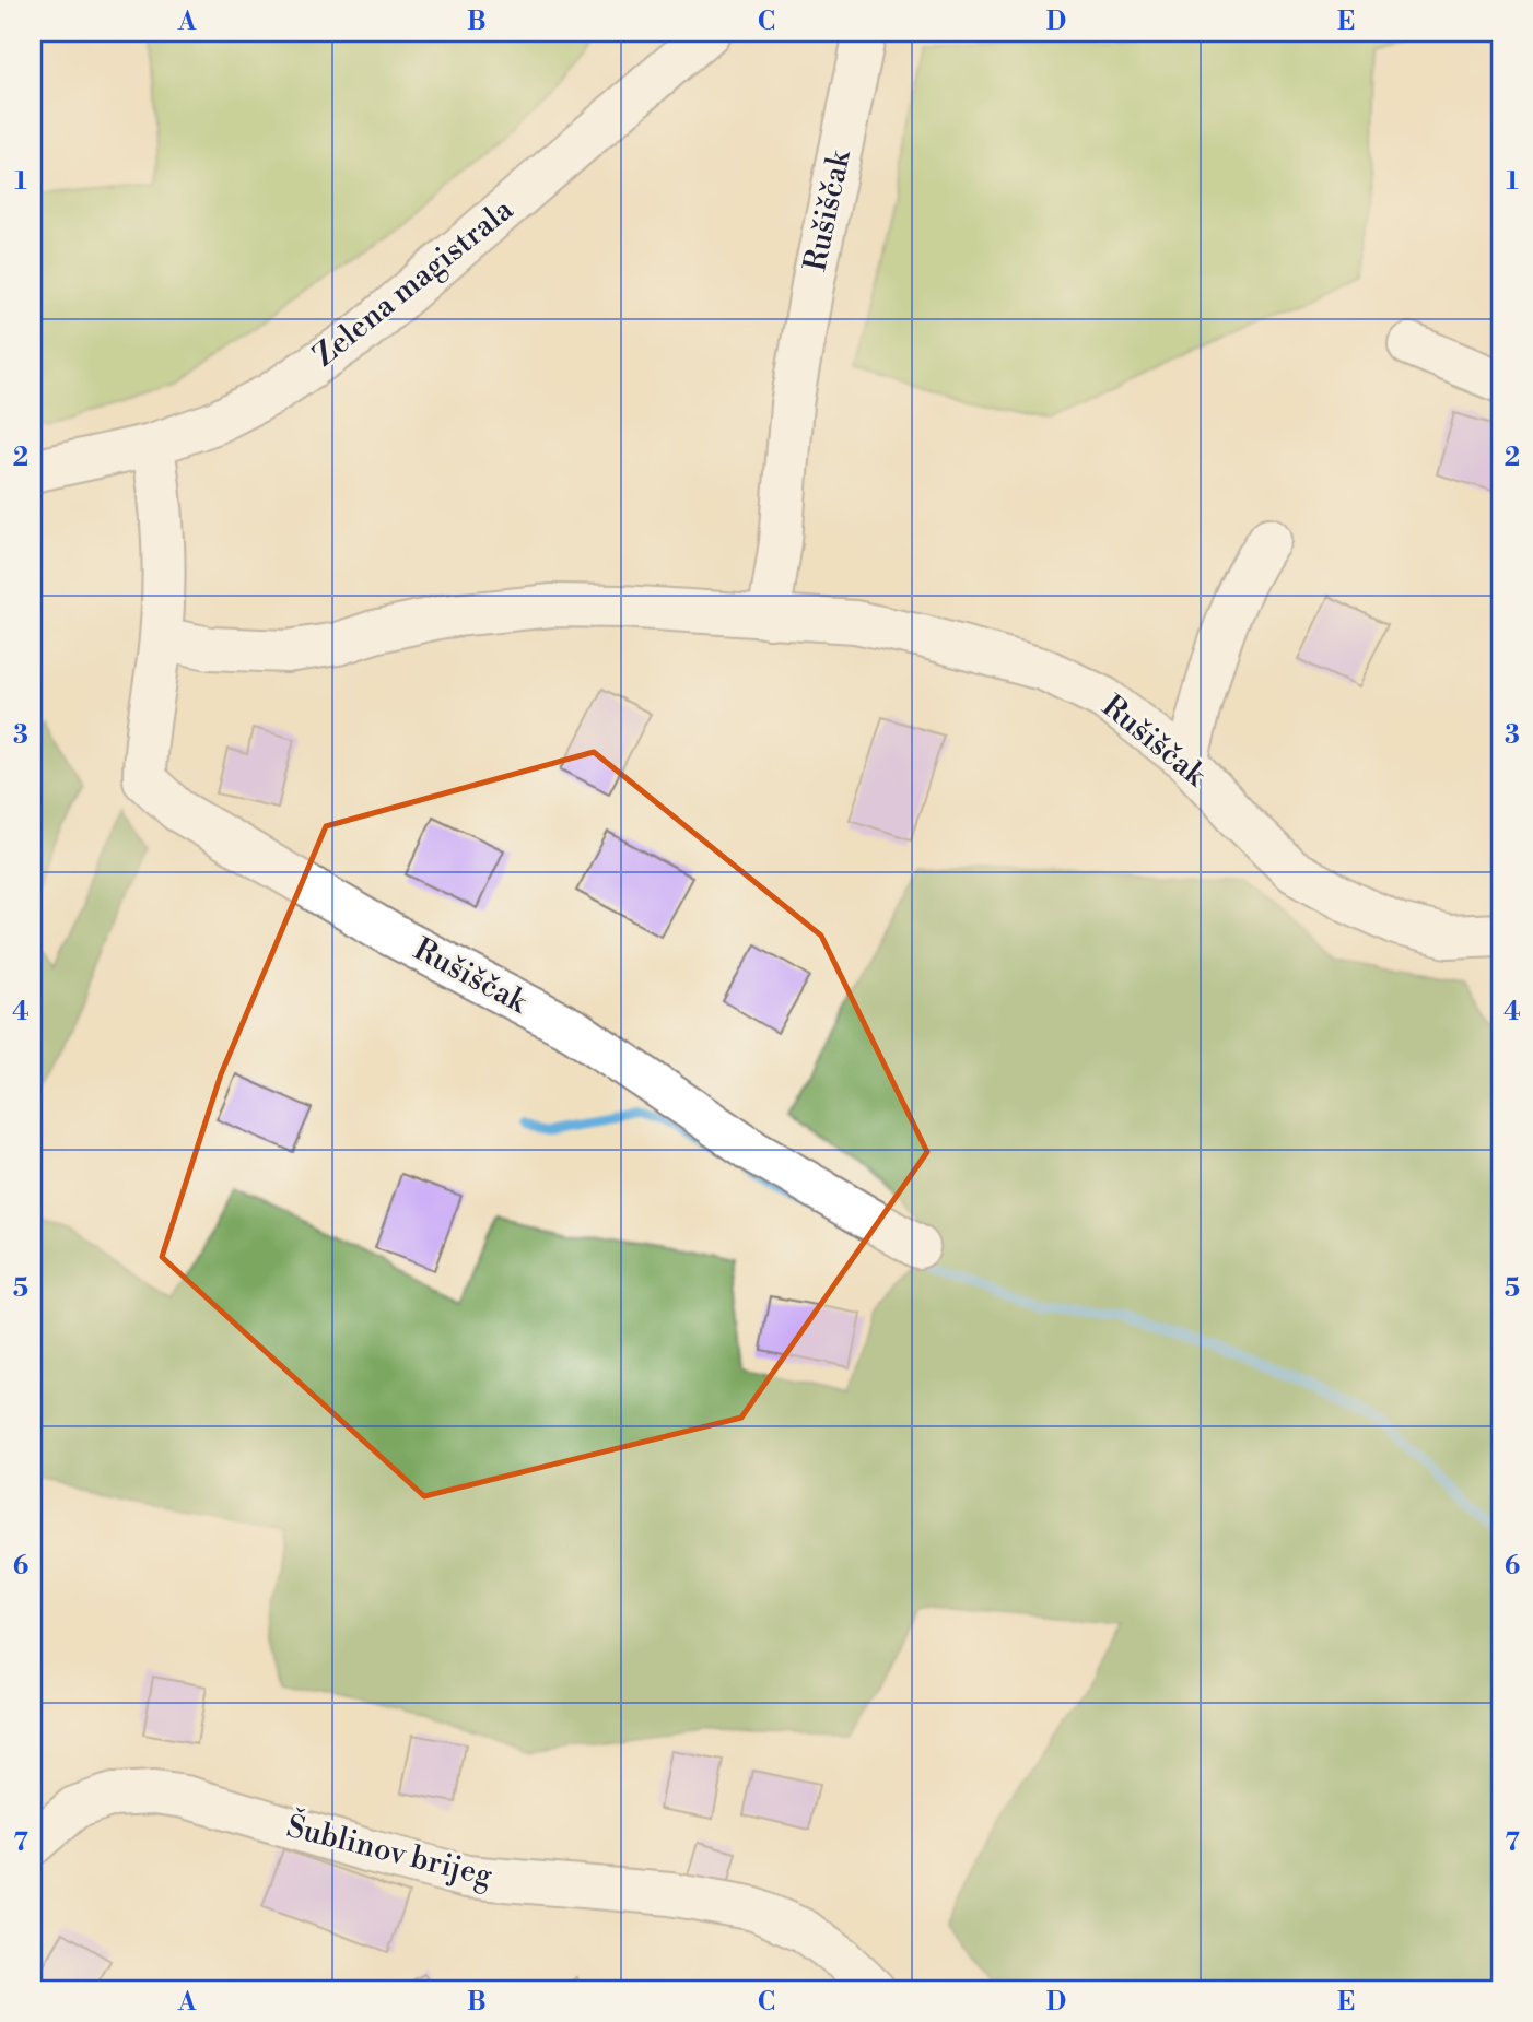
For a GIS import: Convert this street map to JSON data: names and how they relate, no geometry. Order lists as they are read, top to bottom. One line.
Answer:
{"streets":{"street":["Rušiščak","Zelena magistrala","Šublinov brijeg"]},"crossings":[["Rušiščak","Zelena magistrala"]],"grid":{"columns":["A","B","C","D","E"],"rows":["1","2","3","4","5","6","7"]}}
